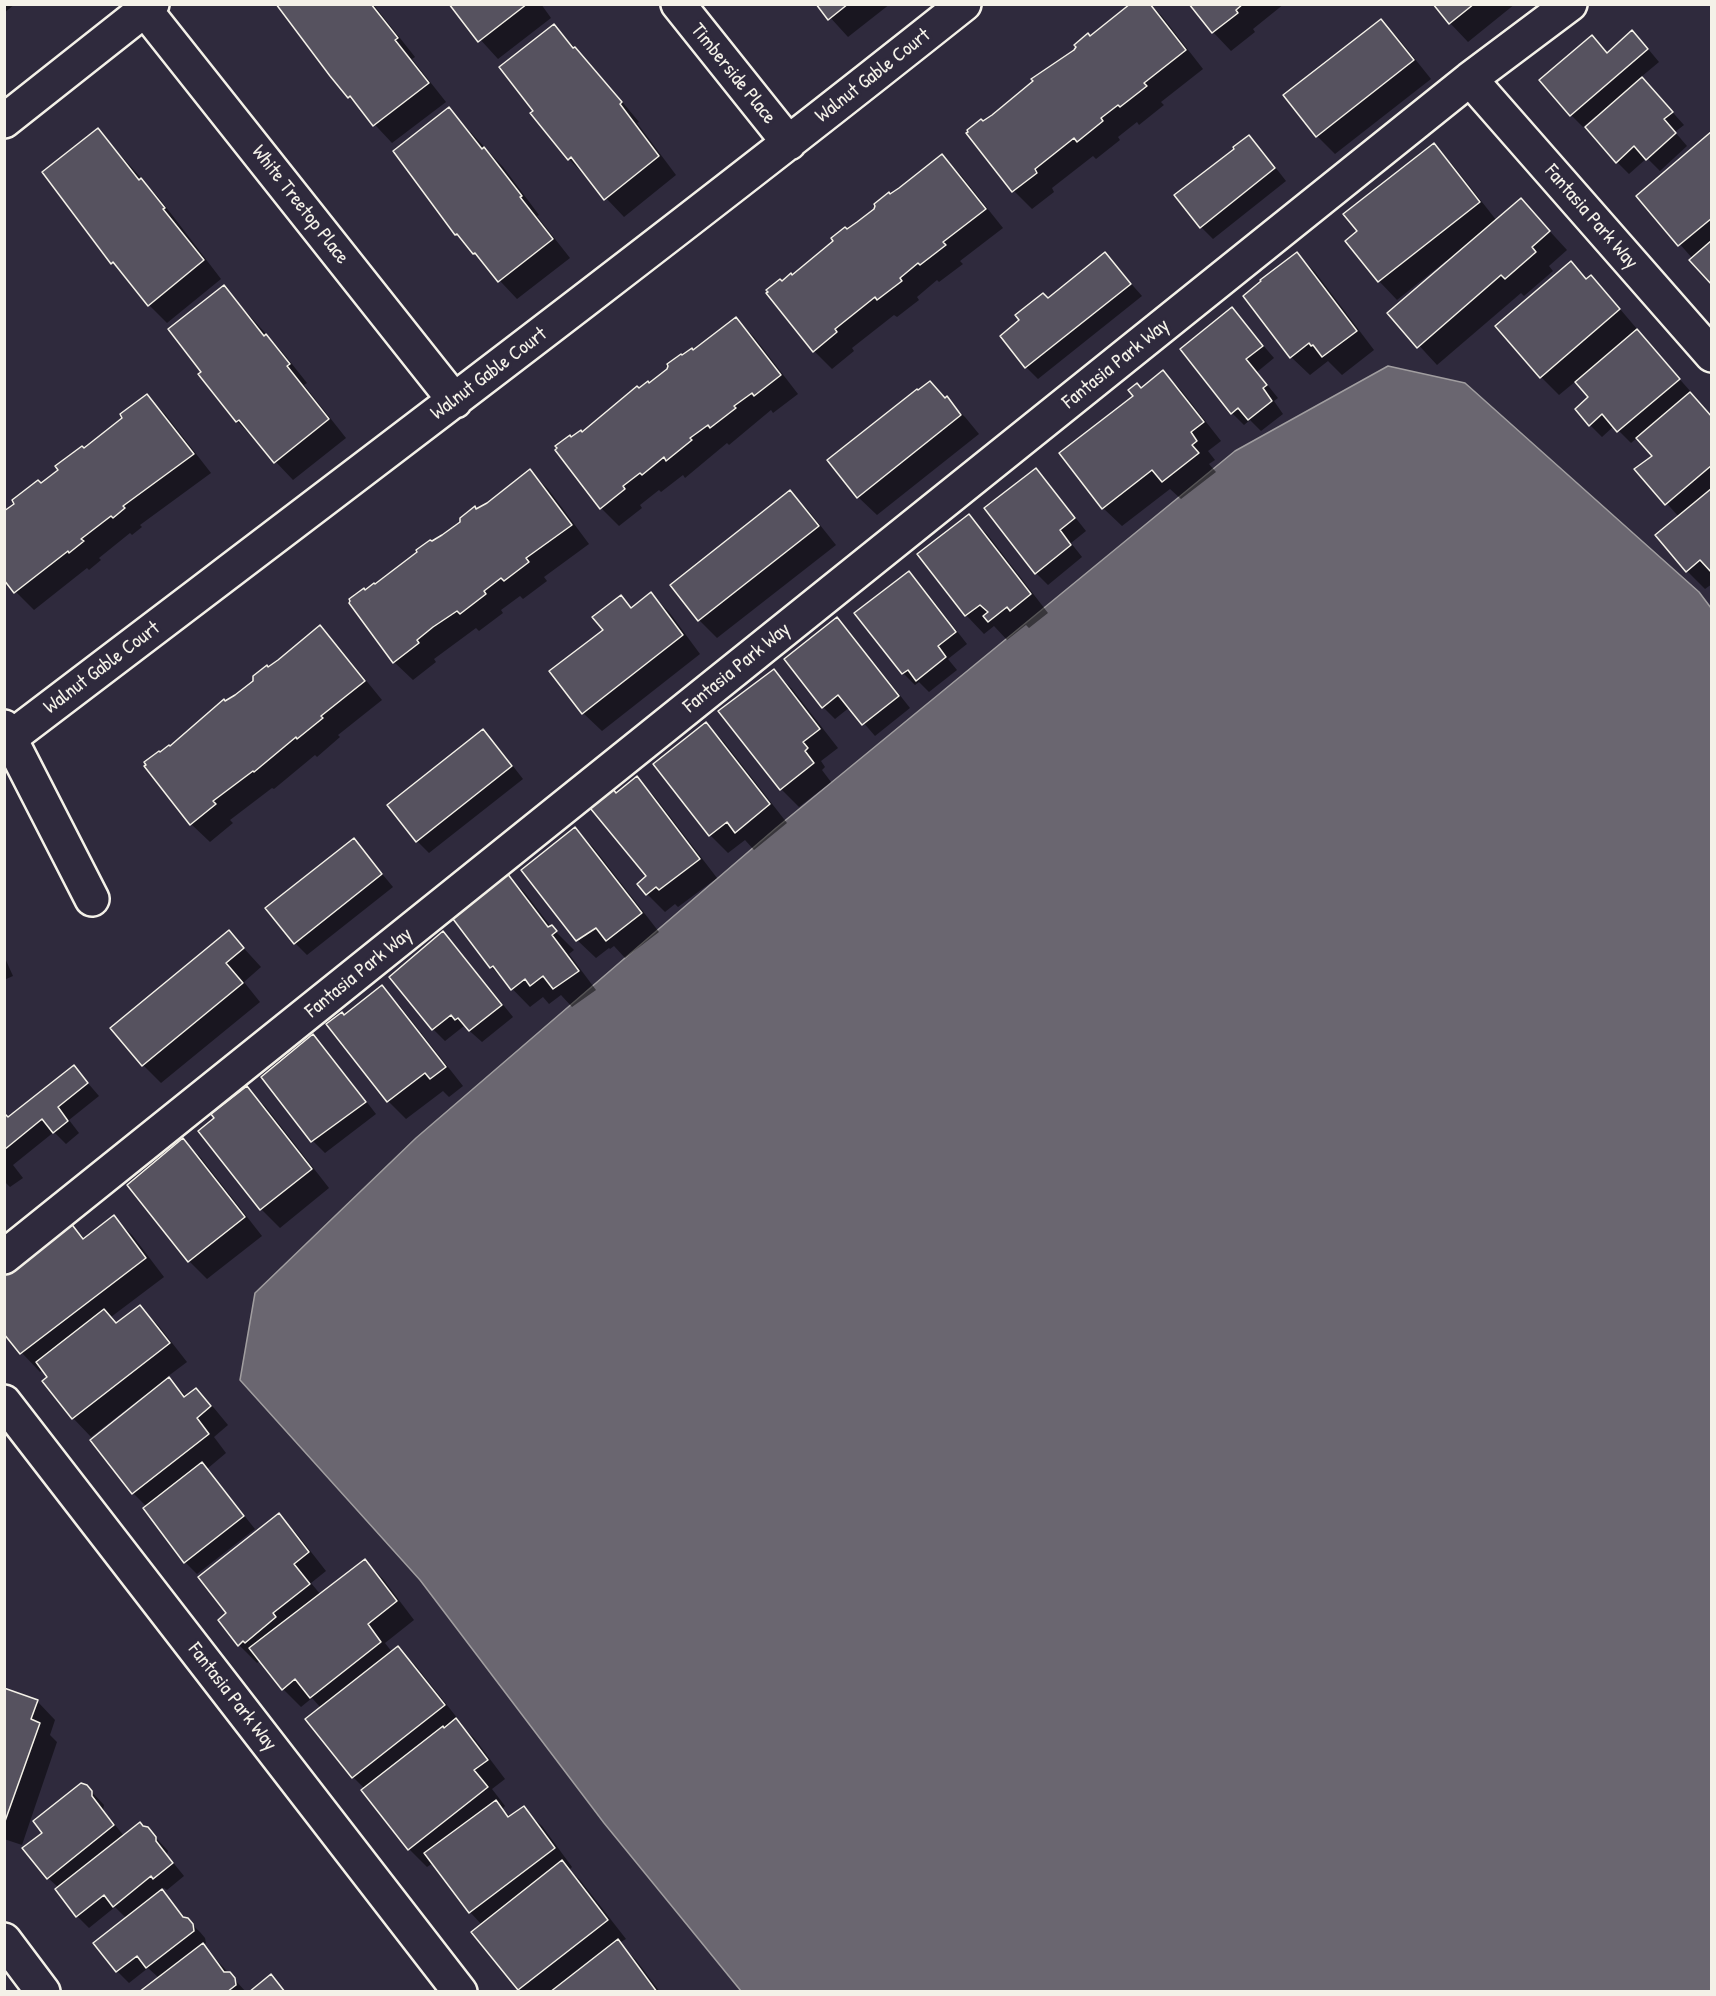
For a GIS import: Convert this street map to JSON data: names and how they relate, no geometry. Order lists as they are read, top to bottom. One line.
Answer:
{"streets":{"street":["Timberside Place","Walnut Gable Court","White Treetop Place","Fantasia Park Way"]},"crossings":[["Timberside Place","Walnut Gable Court"],["Walnut Gable Court","White Treetop Place"]]}
